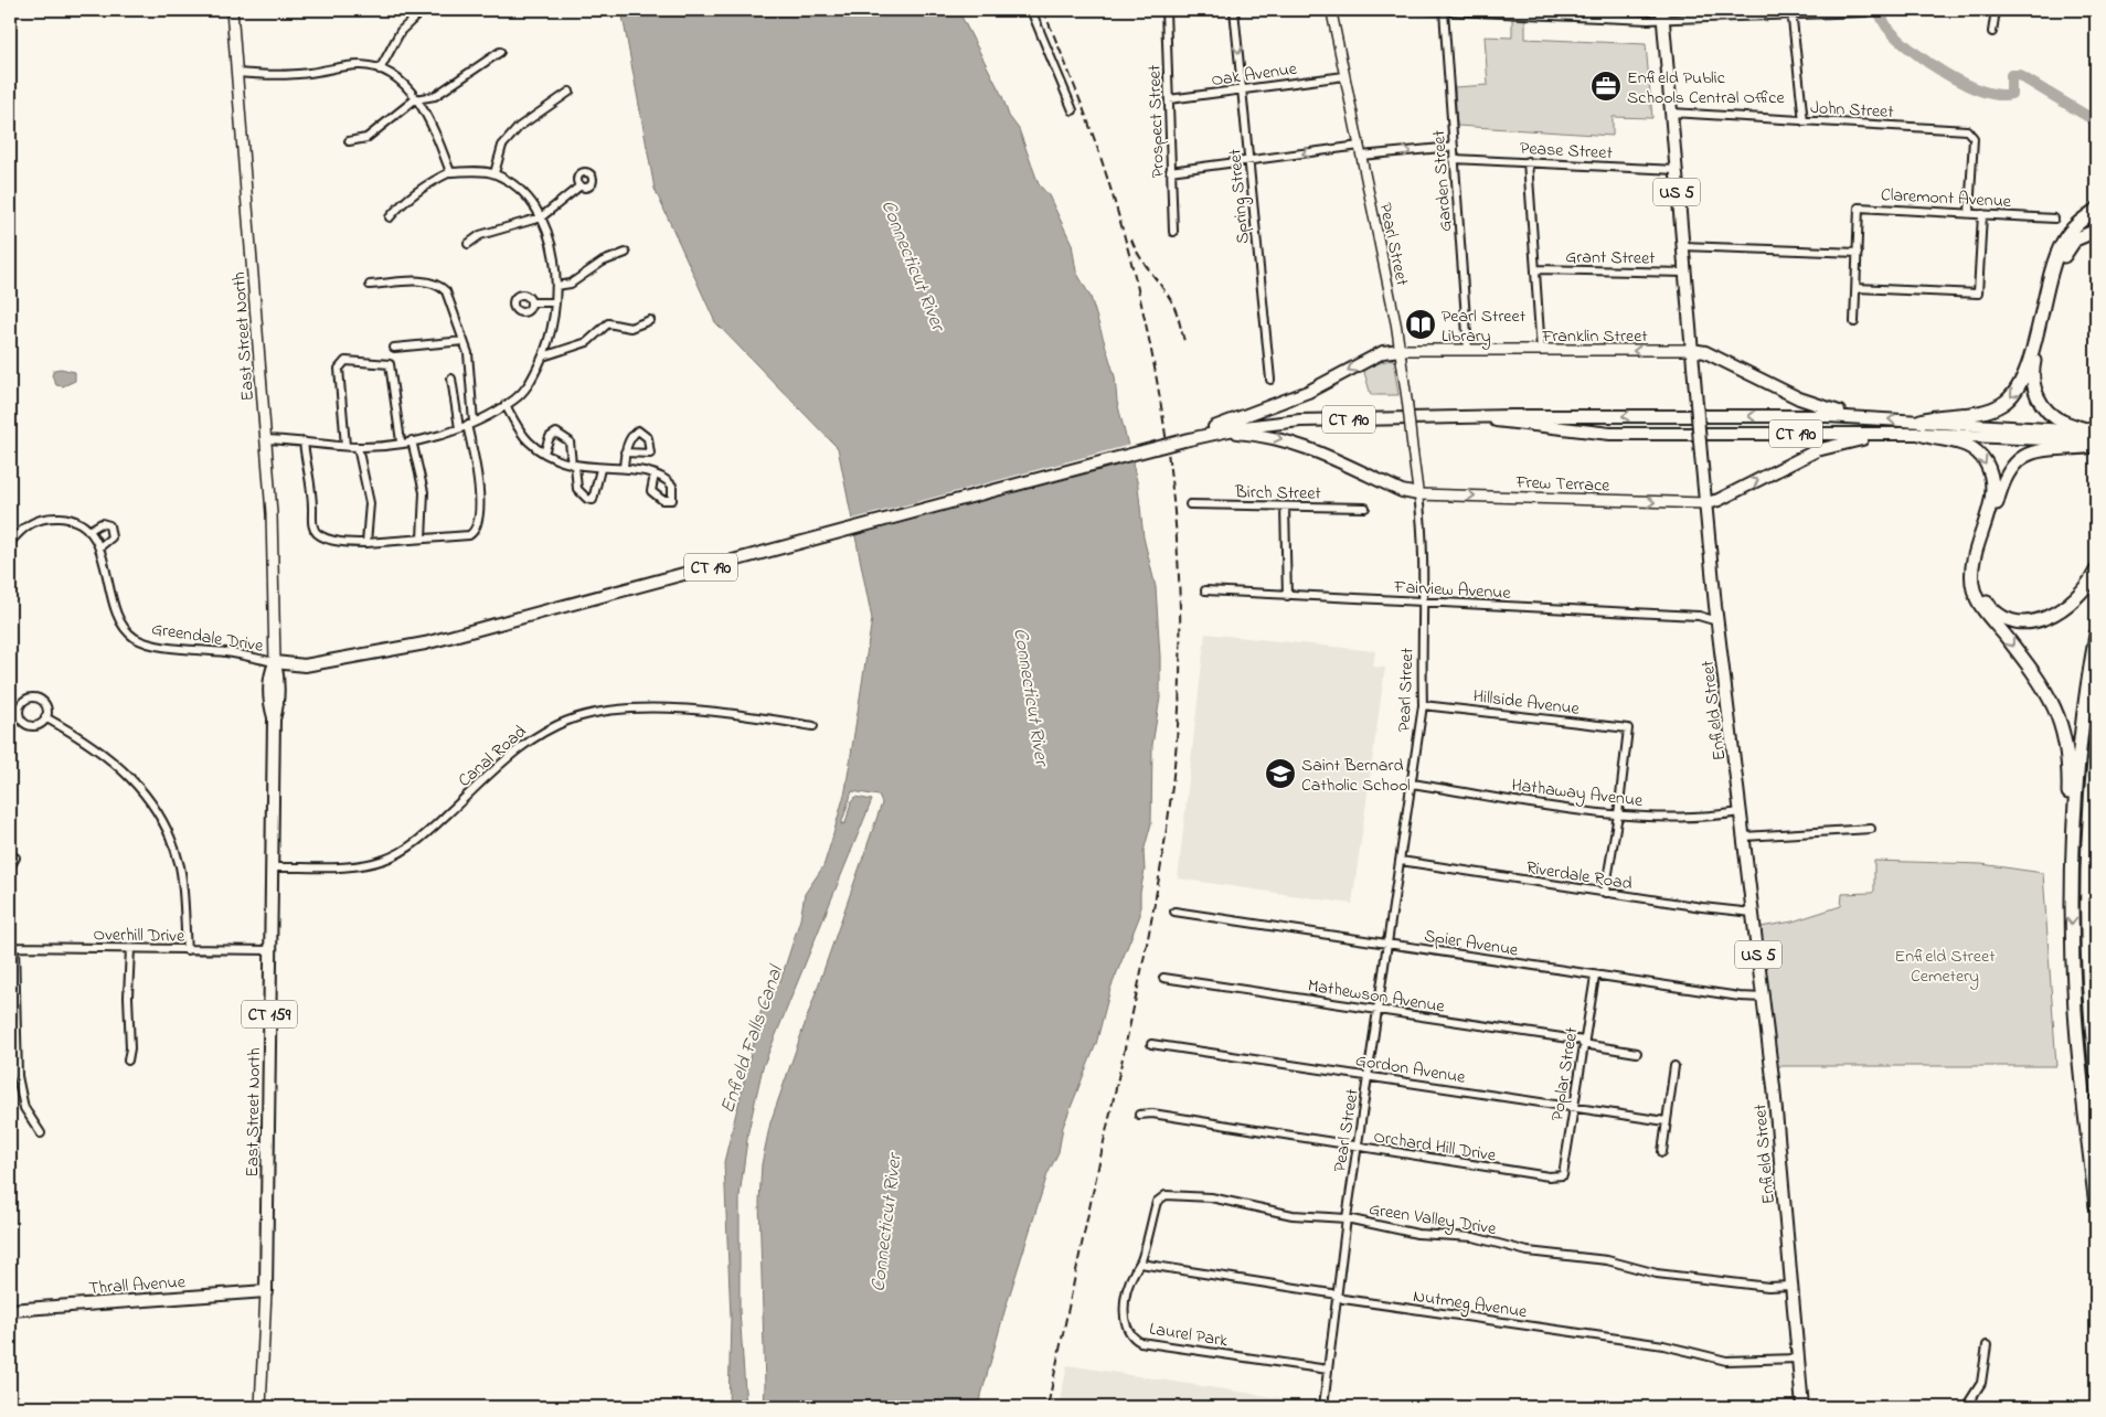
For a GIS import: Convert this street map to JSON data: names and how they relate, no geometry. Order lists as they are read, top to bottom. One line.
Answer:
{"streets":{"main road":["US 5","Franklin Street","East Street North","CT 190","Frew Terrace","Enfield Street","CT 159","Thrall Avenue"],"street":["Oak Avenue","John Street","Prospect Street","Pease Street","Garden Street","Spring Street","Claremont Avenue","Pearl Street","Grant Street","Birch Street","Fairview Avenue","Greendale Drive","Hillside Avenue","Canal Road","Hathaway Avenue","Riverdale Road","Overhill Drive","Spier Avenue","Mathewson Avenue","Gordon Avenue","Poplar Street","Orchard Hill Drive","Green Valley Drive","Nutmeg Avenue","Laurel Park"]},"crossings":[["Oak Avenue","Prospect Street"],["Oak Avenue","Spring Street"],["Oak Avenue","Pearl Street"],["John Street","Claremont Avenue"],["John Street","Enfield Street"],["Pease Street","Garden Street"],["Pease Street","Enfield Street"],["Garden Street","Franklin Street"],["Pearl Street","Franklin Street"],["Pearl Street","Frew Terrace"],["Pearl Street","Fairview Avenue"],["Pearl Street","Hillside Avenue"],["Pearl Street","Hathaway Avenue"],["Pearl Street","Riverdale Road"],["Pearl Street","Spier Avenue"],["Pearl Street","Mathewson Avenue"],["Pearl Street","Gordon Avenue"],["Pearl Street","Orchard Hill Drive"],["Pearl Street","Green Valley Drive"],["Pearl Street","Nutmeg Avenue"],["Pearl Street","Laurel Park"],["Grant Street","Enfield Street"],["Franklin Street","Enfield Street"],["East Street North","CT 190"],["East Street North","Greendale Drive"],["East Street North","Canal Road"],["East Street North","Overhill Drive"],["East Street North","Thrall Avenue"],["CT 190","Greendale Drive"],["Frew Terrace","Enfield Street"],["Fairview Avenue","Enfield Street"],["Hillside Avenue","Hathaway Avenue"],["Enfield Street","Hathaway Avenue"],["Enfield Street","Riverdale Road"],["Enfield Street","Spier Avenue"],["Enfield Street","Green Valley Drive"],["Enfield Street","Nutmeg Avenue"],["Spier Avenue","Poplar Street"],["Mathewson Avenue","Poplar Street"],["Gordon Avenue","Poplar Street"],["Poplar Street","Orchard Hill Drive"],["Green Valley Drive","Laurel Park"],["Nutmeg Avenue","Laurel Park"]],"water":["Connecticut River","Enfield Falls Canal"],"parks":["Enfield Street Cemetery"],"places":{"office":["Enfield Public Schools Central Office"],"library":["Pearl Street Library"],"school or university":["Saint Bernard Catholic School"]}}
